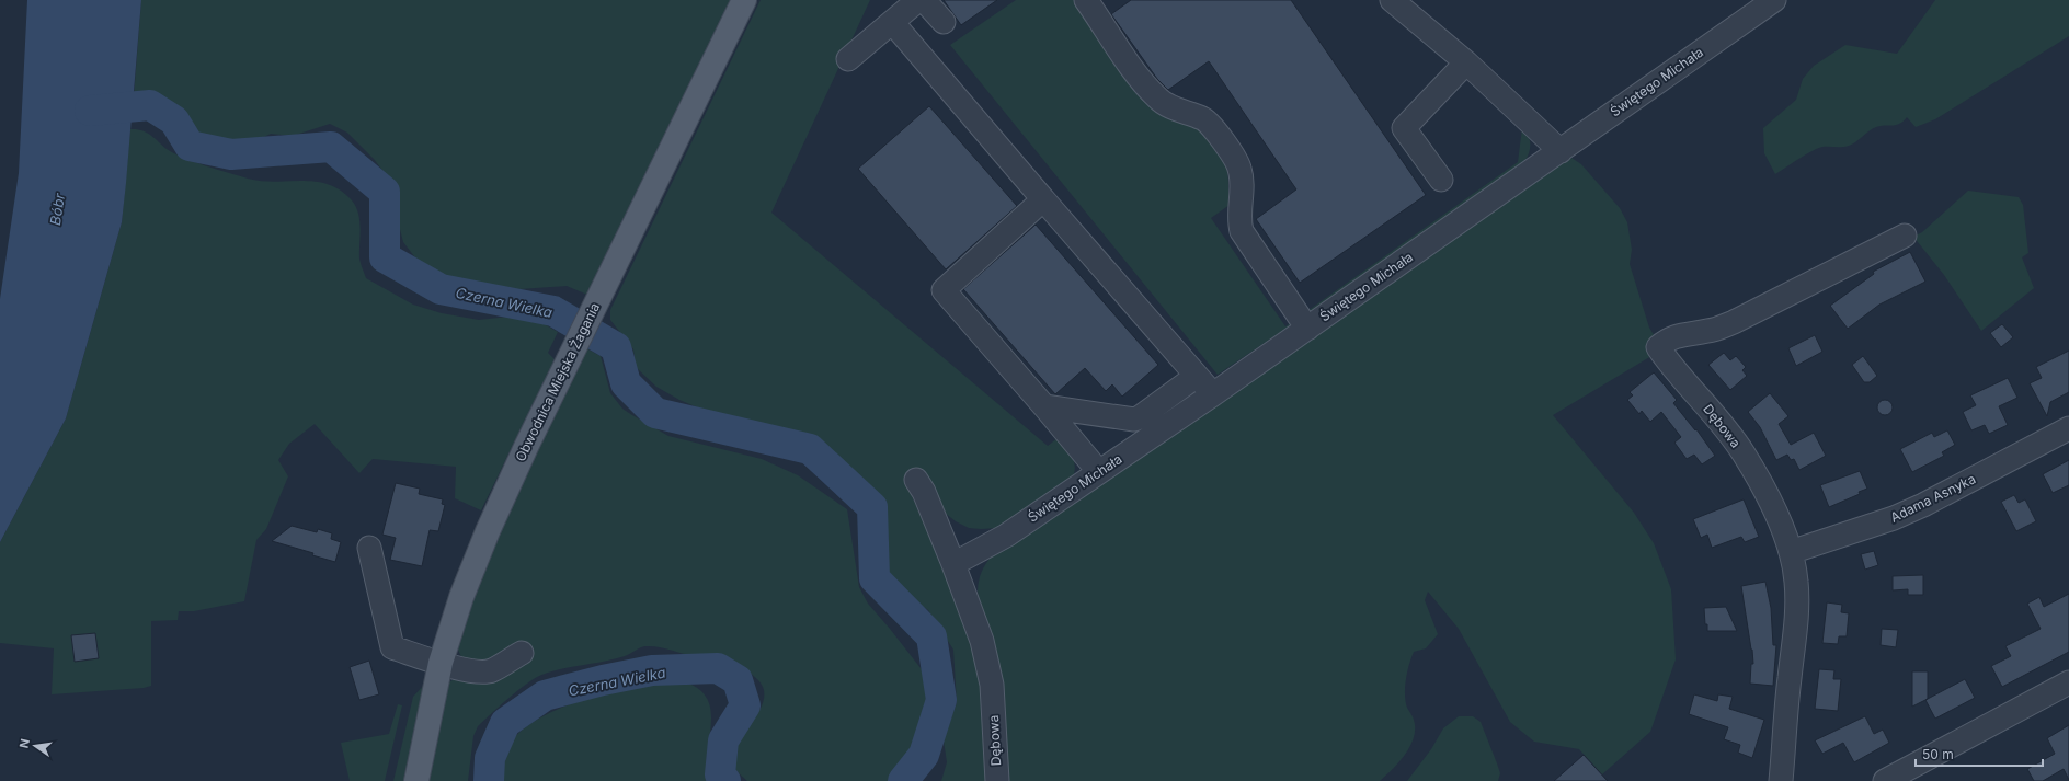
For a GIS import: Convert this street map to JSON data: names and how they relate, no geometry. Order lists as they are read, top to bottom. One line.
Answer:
{"streets":{"main road":["Obwodnica Miejska Żagania"],"street":["Świętego Michała","Dębowa","Adama Asnyka"]},"crossings":[["Świętego Michała","Dębowa"],["Dębowa","Adama Asnyka"]],"water":["Bóbr","Czerna Wielka"],"scale_bar":"50 m","north":"left"}
